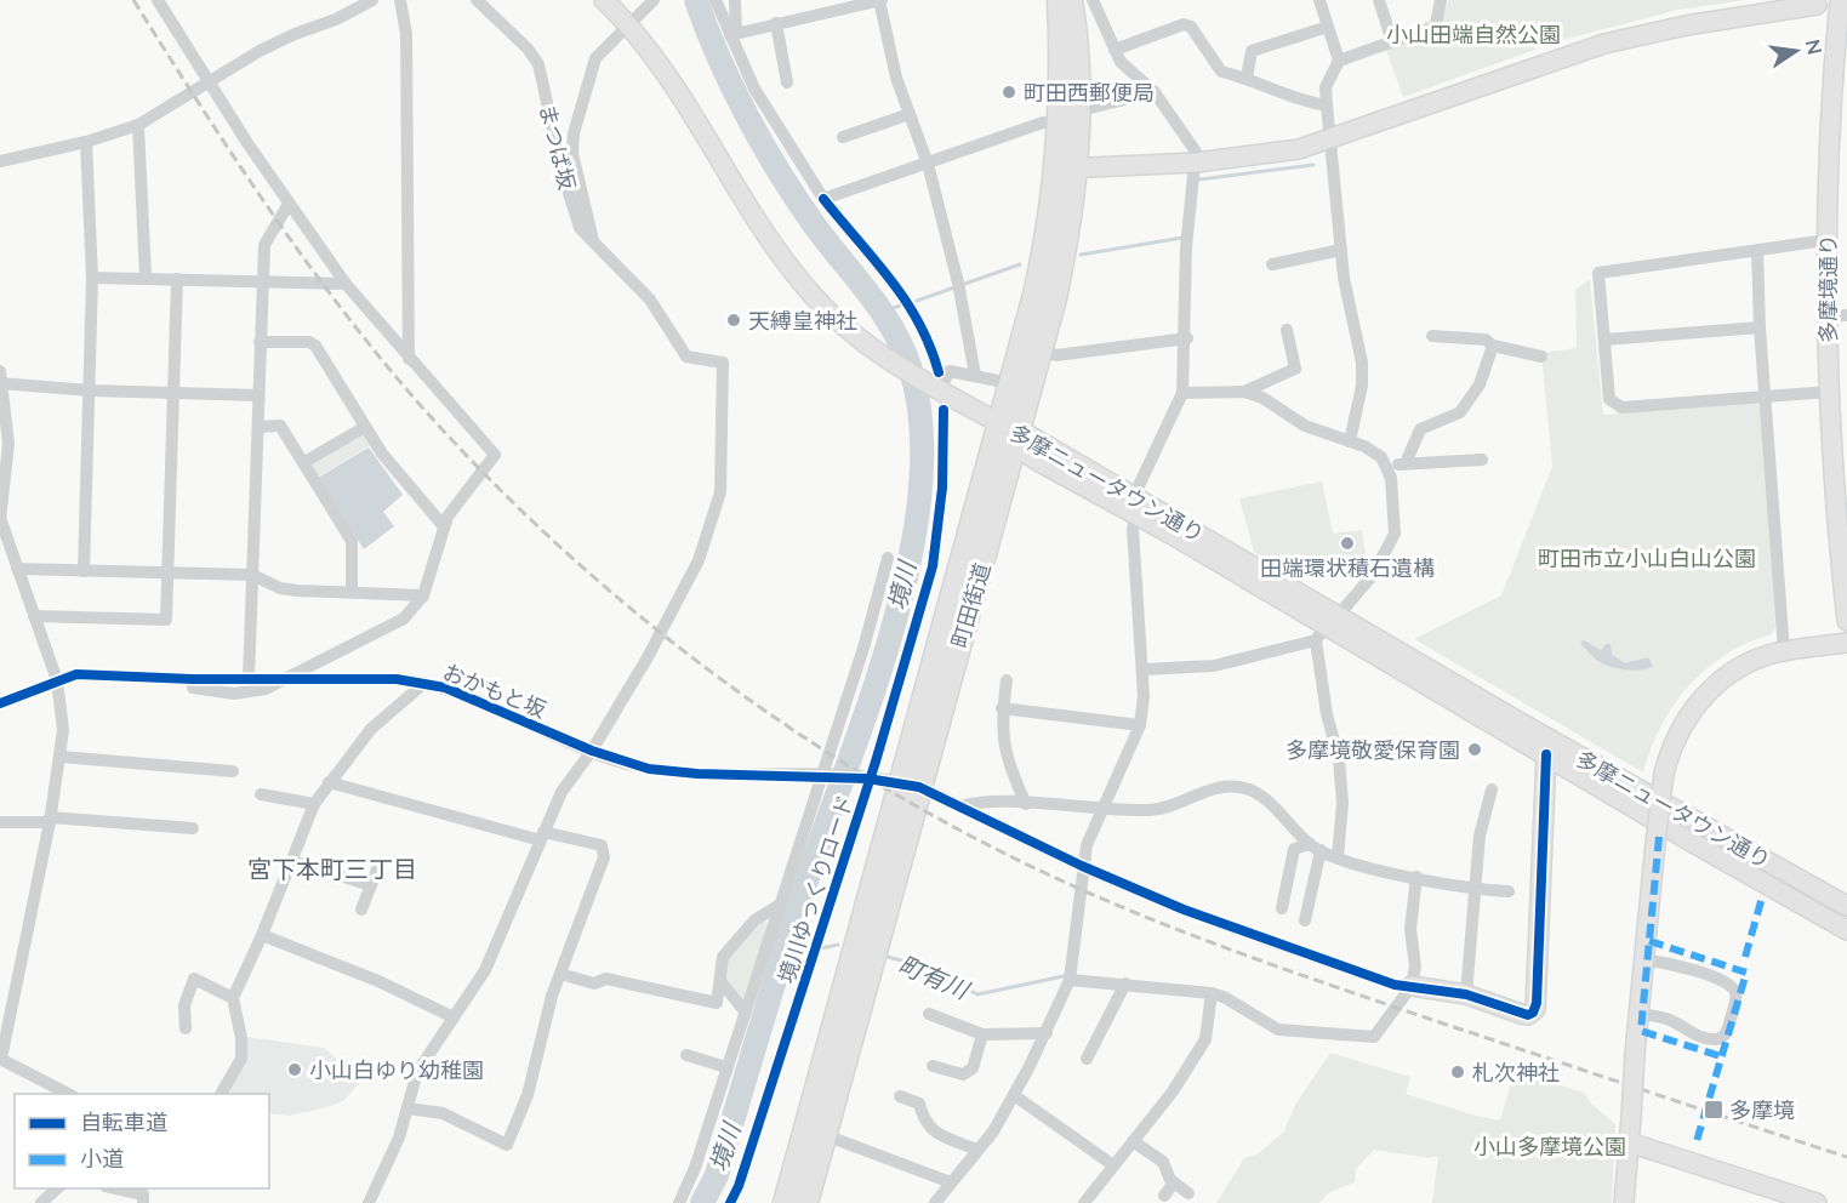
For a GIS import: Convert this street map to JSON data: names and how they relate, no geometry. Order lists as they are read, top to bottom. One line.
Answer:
{"streets":{"main road":["町田街道"],"street":["まつば坂","多摩境通り","多摩ニュータウン通り","おかもと坂"],"cycle path":["境川ゆっくりロード"]},"crossings":[["まつば坂","おかもと坂"],["多摩ニュータウン通り","町田街道"],["町田街道","おかもと坂"]],"districts":["宮下本町三丁目"],"water":["境川","町有川"],"parks":["小山田端自然公園","町田市立小山白山公園","小山多摩境公園"],"places":{"other":["町田西郵便局","天縛皇神社","田端環状積石遺構","多摩境敬愛保育園","小山白ゆり幼稚園","札次神社"],"transit":["多摩境"]},"legend":["自転車道","小道"],"north":"right"}
